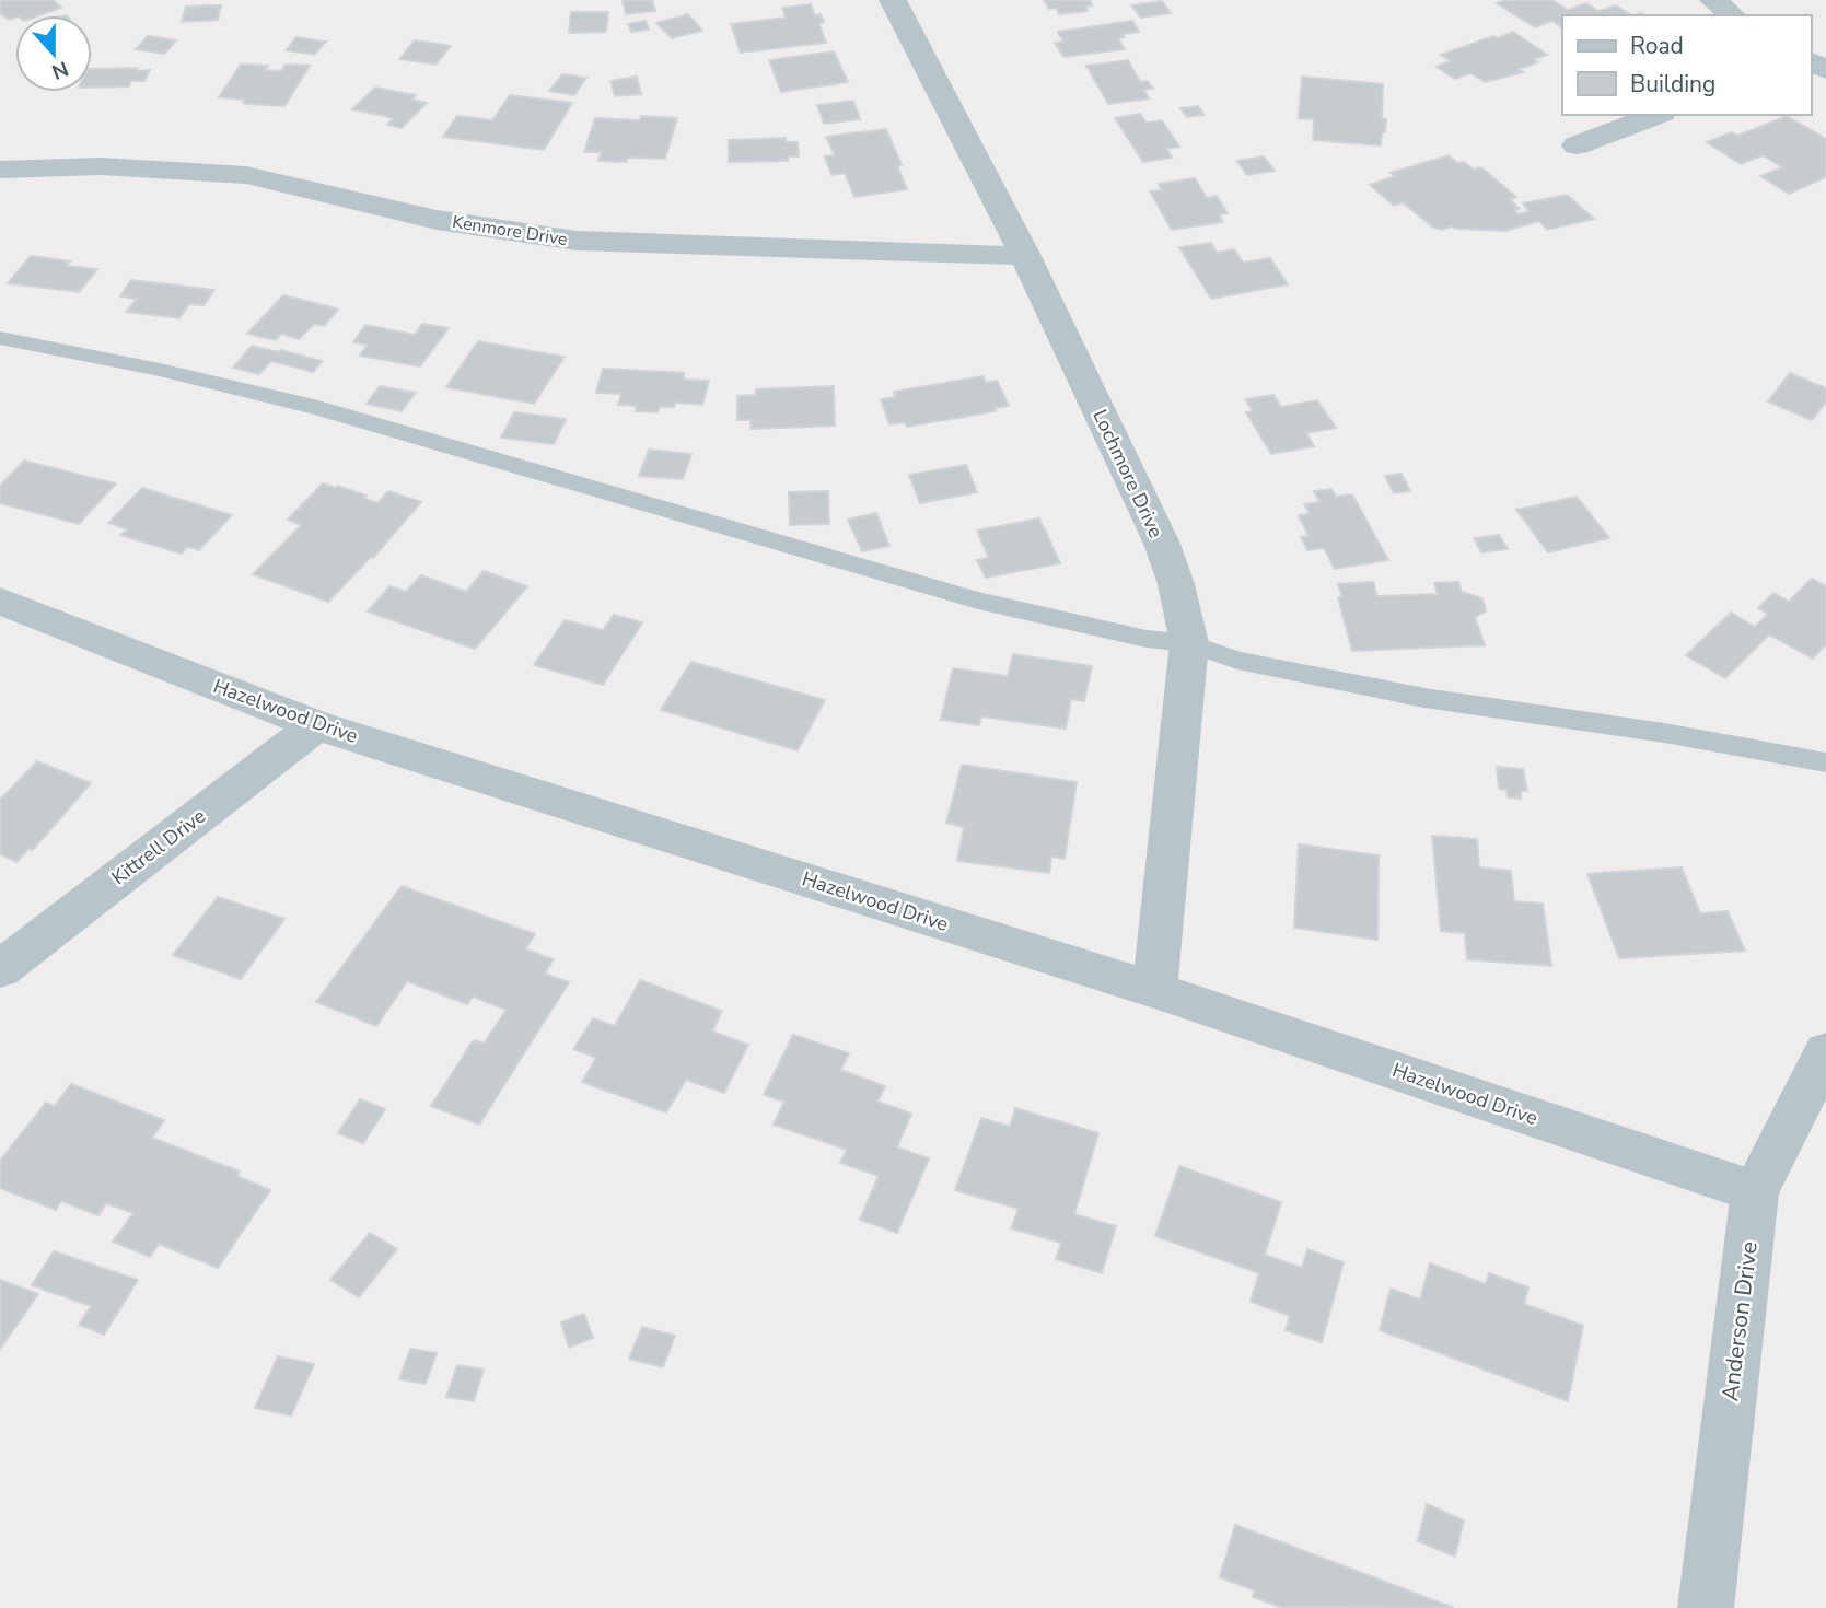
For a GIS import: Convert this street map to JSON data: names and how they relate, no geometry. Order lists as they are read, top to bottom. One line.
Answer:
{"streets":{"street":["Kenmore Drive","Lochmore Drive","Hazelwood Drive","Kittrell Drive","Anderson Drive"]},"crossings":[["Kenmore Drive","Lochmore Drive"],["Lochmore Drive","Hazelwood Drive"],["Hazelwood Drive","Kittrell Drive"],["Hazelwood Drive","Anderson Drive"]],"legend":["Road","Building"],"north":"bottom"}
